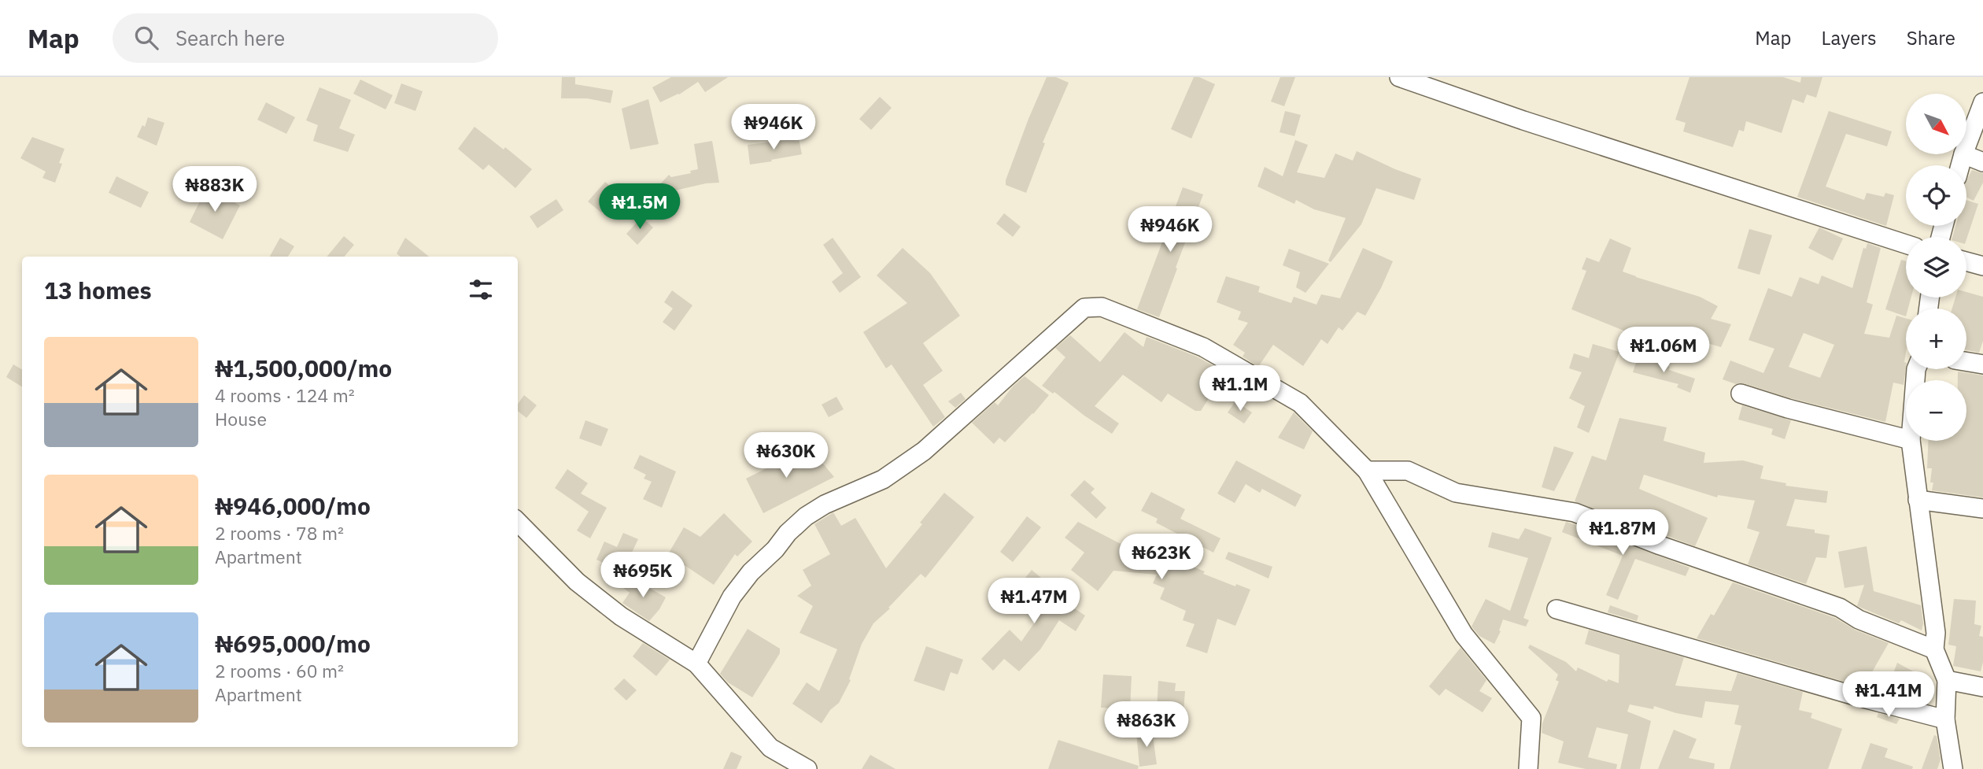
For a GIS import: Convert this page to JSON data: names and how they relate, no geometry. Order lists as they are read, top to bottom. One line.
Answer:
{"north":"bottom right","page":{"header":"Map","search":"Search here","nav":["Map","Layers","Share"],"map_buttons":["+","−"],"price":["₦946K","₦883K","₦1.5M","₦946K","₦1.06M","₦1.1M","₦630K","₦1.87M","₦623K","₦695K","₦1.47M","₦1.41M","₦863K"],"heading":"13 homes","list":[{"name":"₦1,500,000/mo","note":"4 rooms · 124 m² · House"},{"name":"₦946,000/mo","note":"2 rooms · 78 m² · Apartment"},{"name":"₦695,000/mo","note":"2 rooms · 60 m² · Apartment"}]}}
